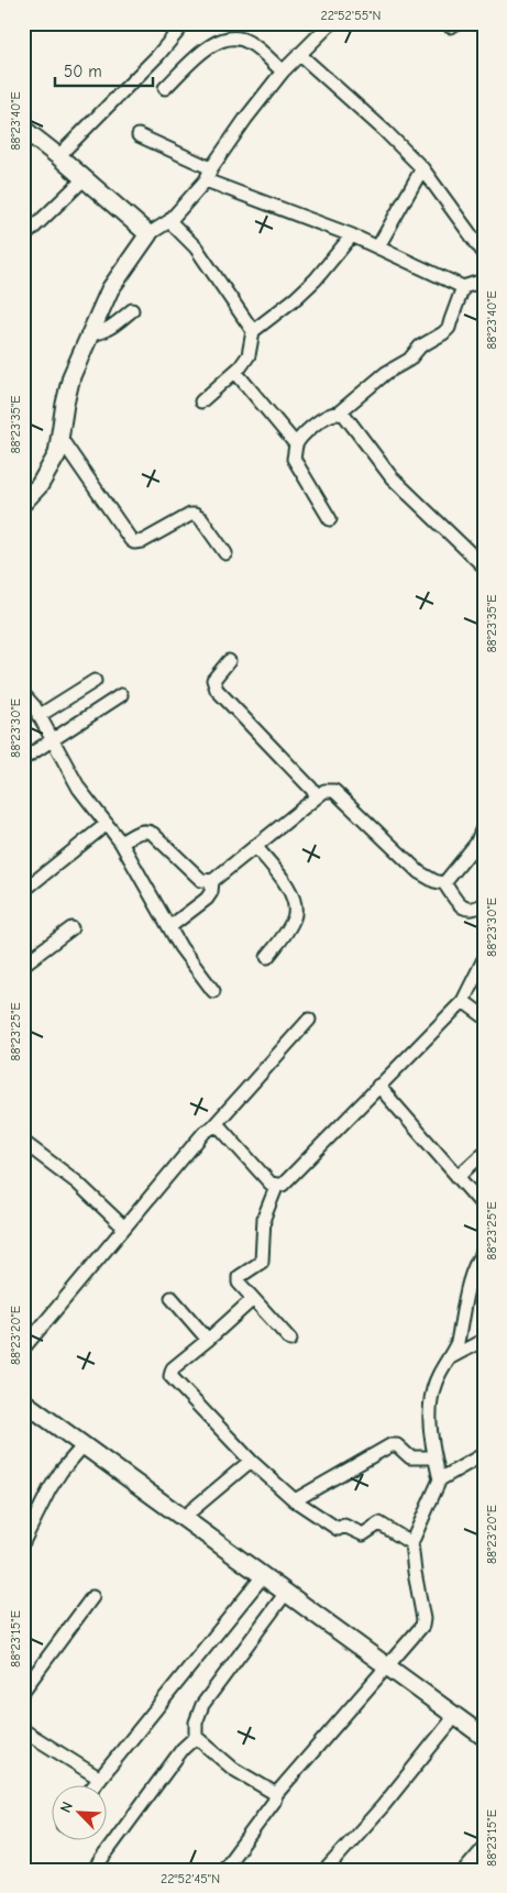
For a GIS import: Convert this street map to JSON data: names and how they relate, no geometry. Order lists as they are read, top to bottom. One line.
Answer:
{"scale_bar":"50 m","north":"top left","coordinates":["22°52'55\"N","88°23'40\"E","88°23'35\"E","88°23'30\"E","88°23'25\"E","88°23'20\"E","88°23'15\"E","22°52'45\"N"]}
